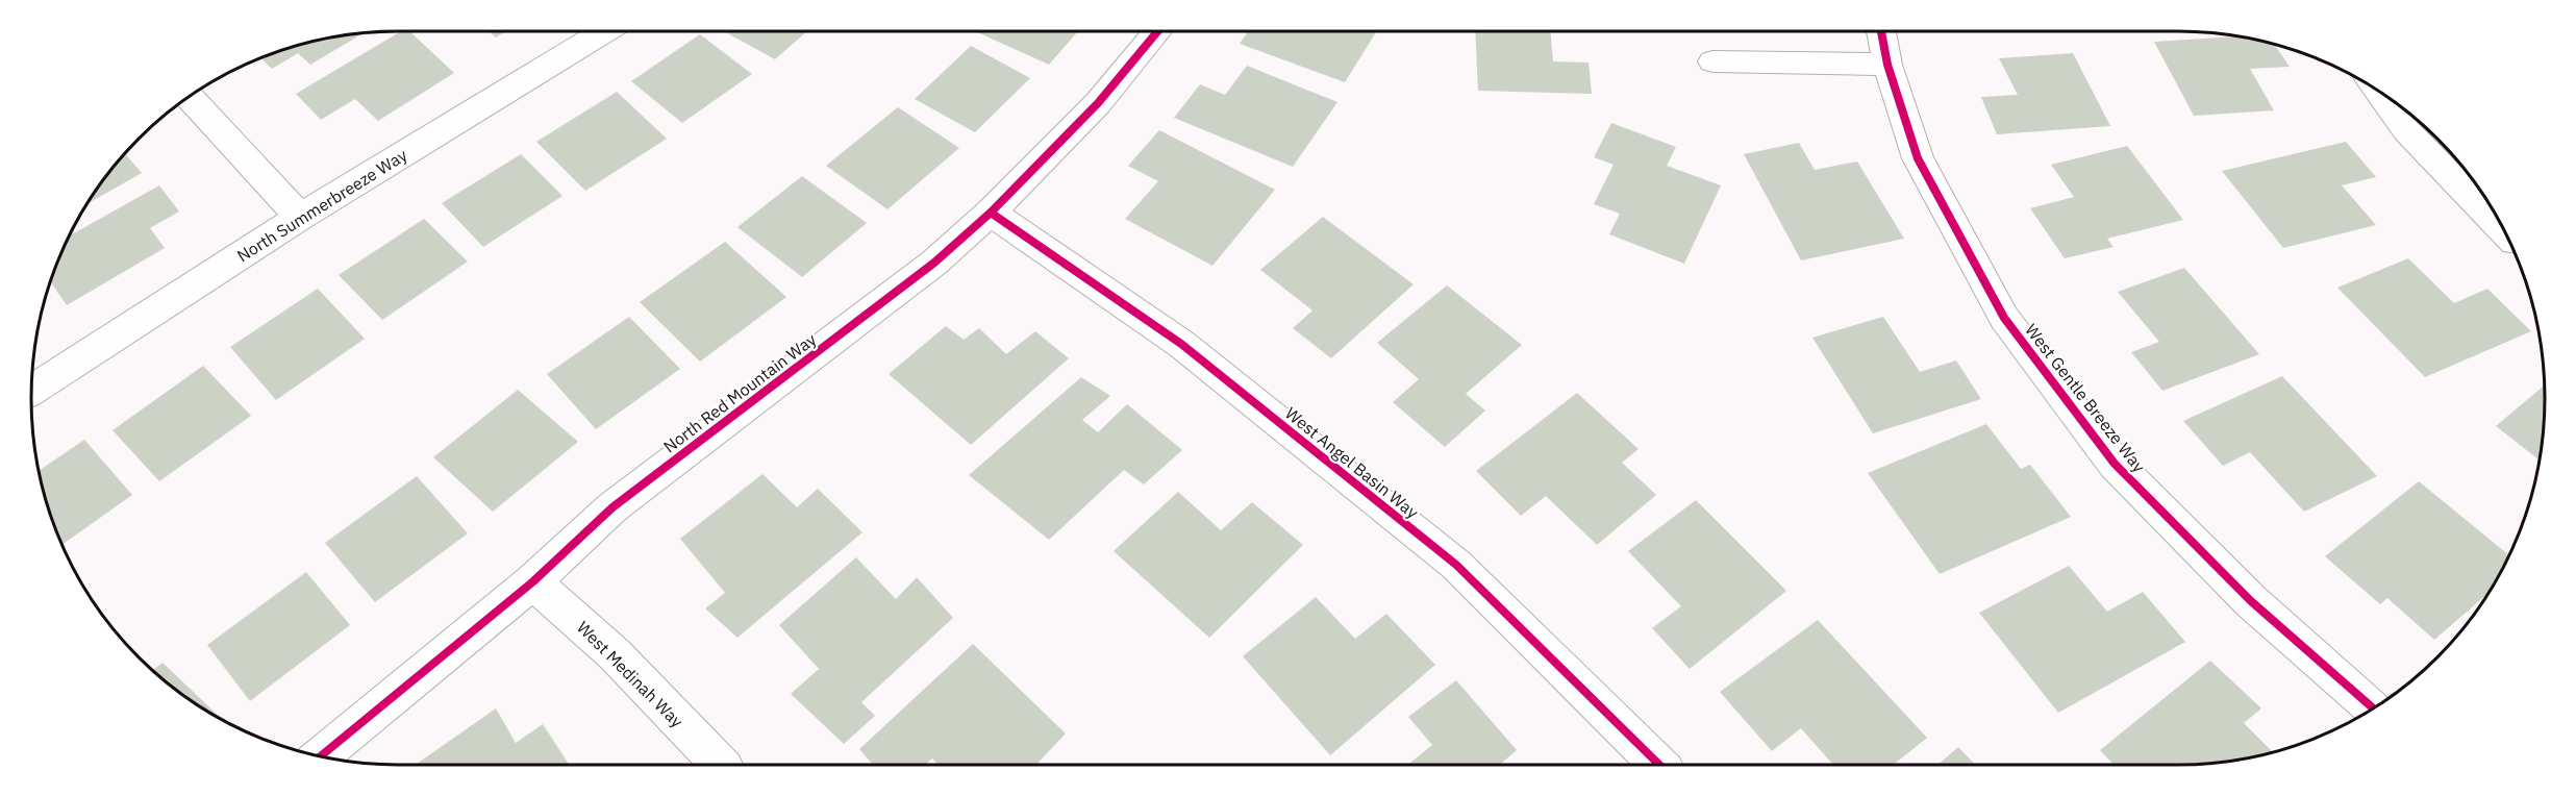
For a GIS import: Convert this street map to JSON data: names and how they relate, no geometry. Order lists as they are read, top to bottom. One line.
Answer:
{"streets":{"street":["North Summerbreeze Way","North Red Mountain Way","West Gentle Breeze Way","West Angel Basin Way","West Medinah Way"]},"crossings":[["North Red Mountain Way","West Angel Basin Way"],["North Red Mountain Way","West Medinah Way"]]}
